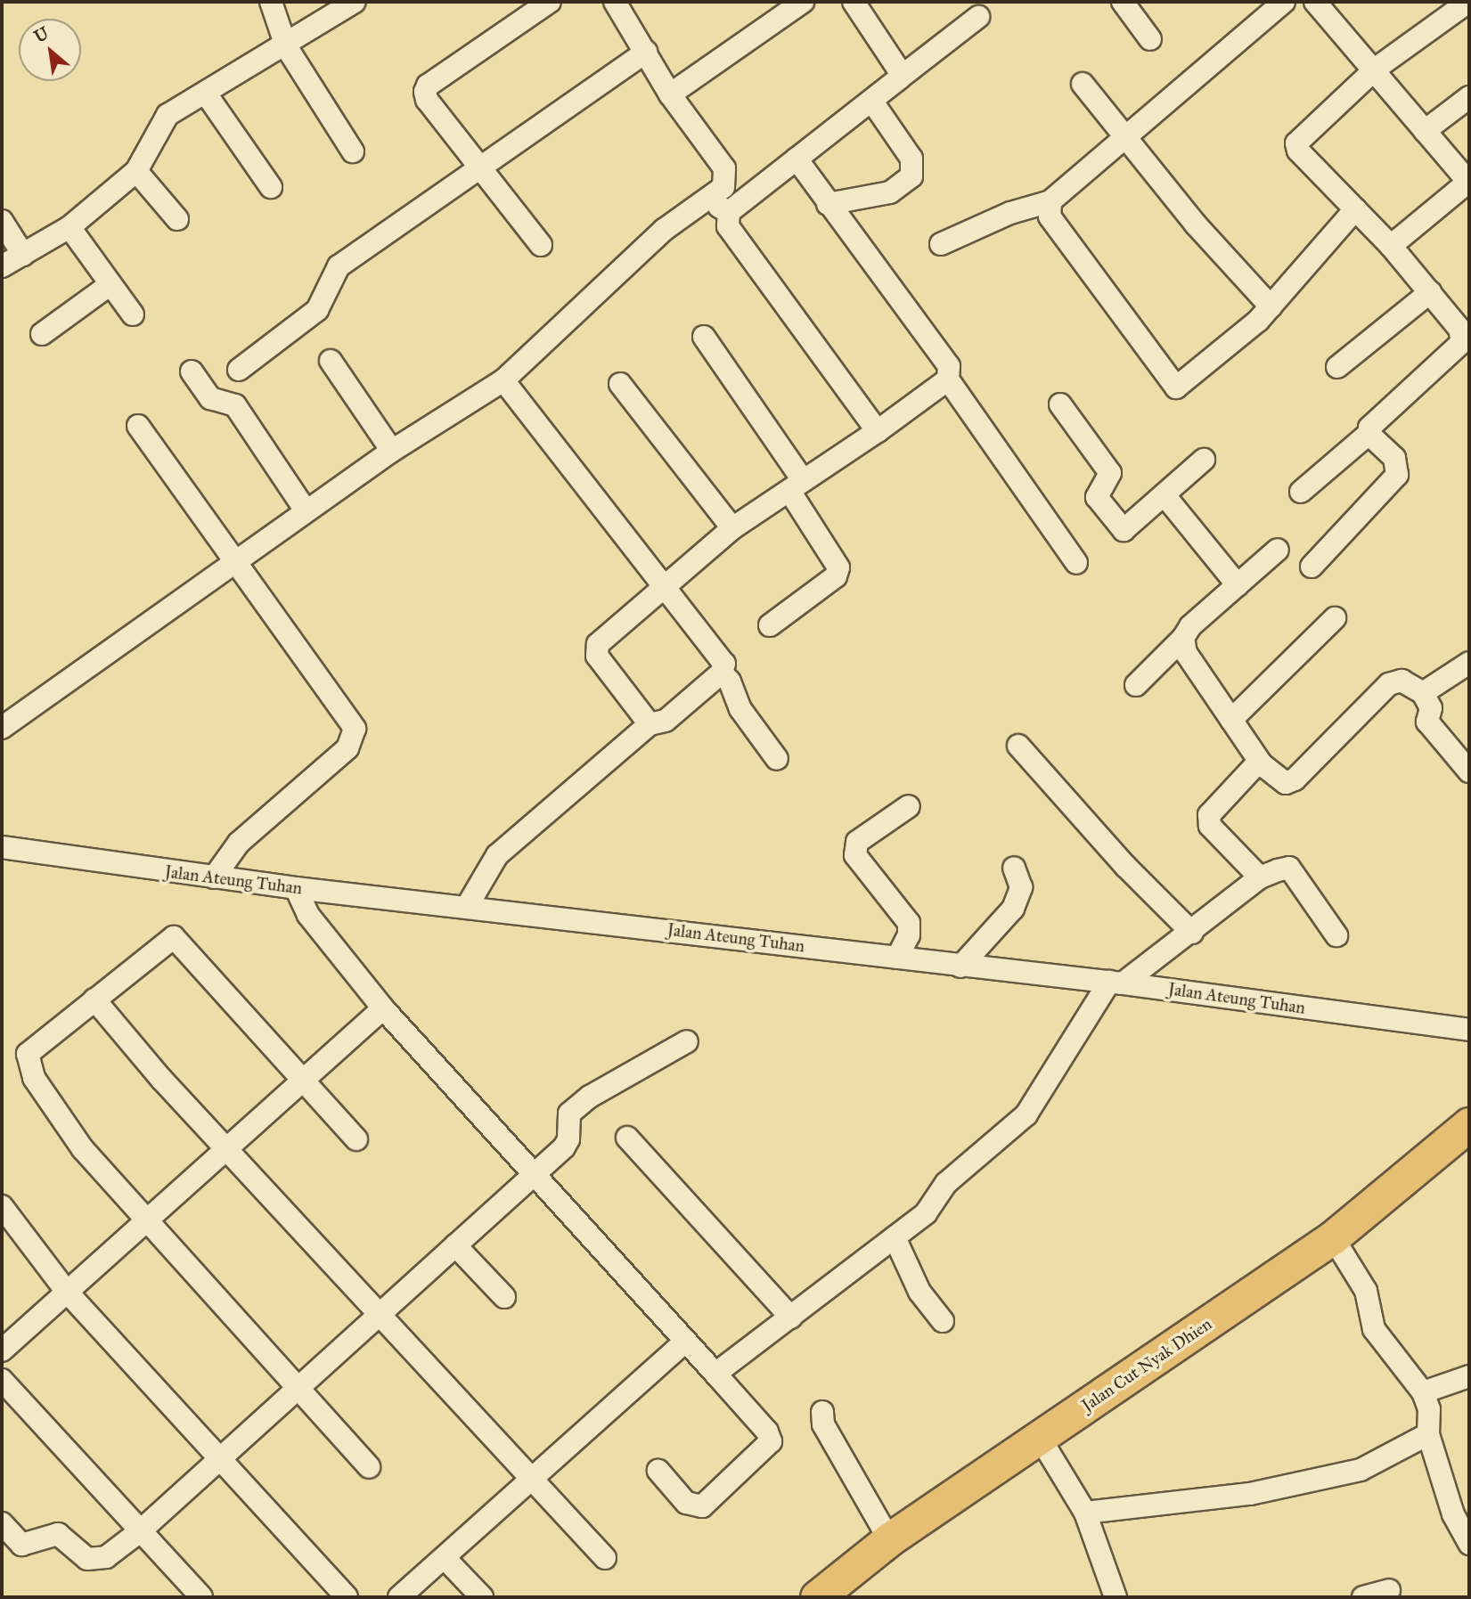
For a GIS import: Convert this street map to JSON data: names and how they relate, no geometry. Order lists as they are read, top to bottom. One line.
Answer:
{"streets":{"highway":["Jalan Cut Nyak Dhien"],"street":["Jalan Ateung Tuhan"]},"north":"top left"}
